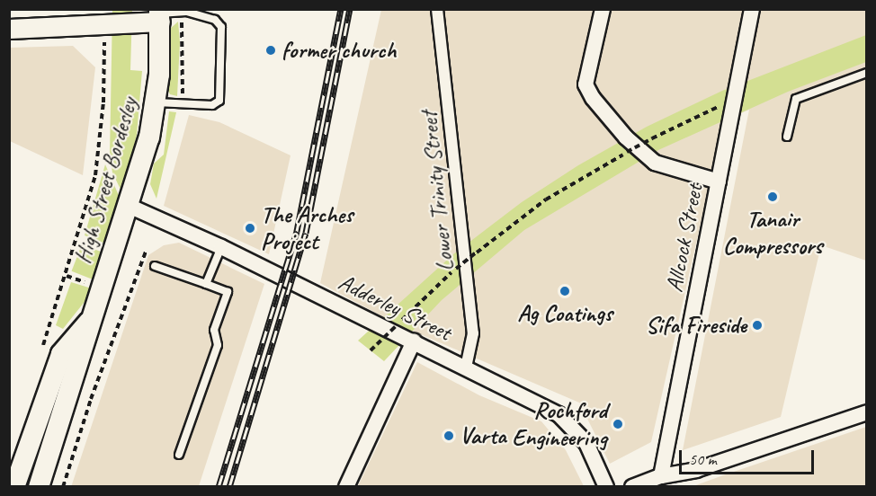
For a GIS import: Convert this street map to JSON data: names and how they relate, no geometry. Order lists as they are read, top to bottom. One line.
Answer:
{"streets":{"main road":["High Street Bordesley"],"street":["Lower Trinity Street","Allcock Street","Adderley Street"]},"crossings":[["High Street Bordesley","Adderley Street"],["Lower Trinity Street","Adderley Street"]],"places":["former church","Tanair Compressors","The Arches Project","Ag Coatings","Sifa Fireside","Rochford Engineering","Varta"],"scale_bar":"50 m"}
